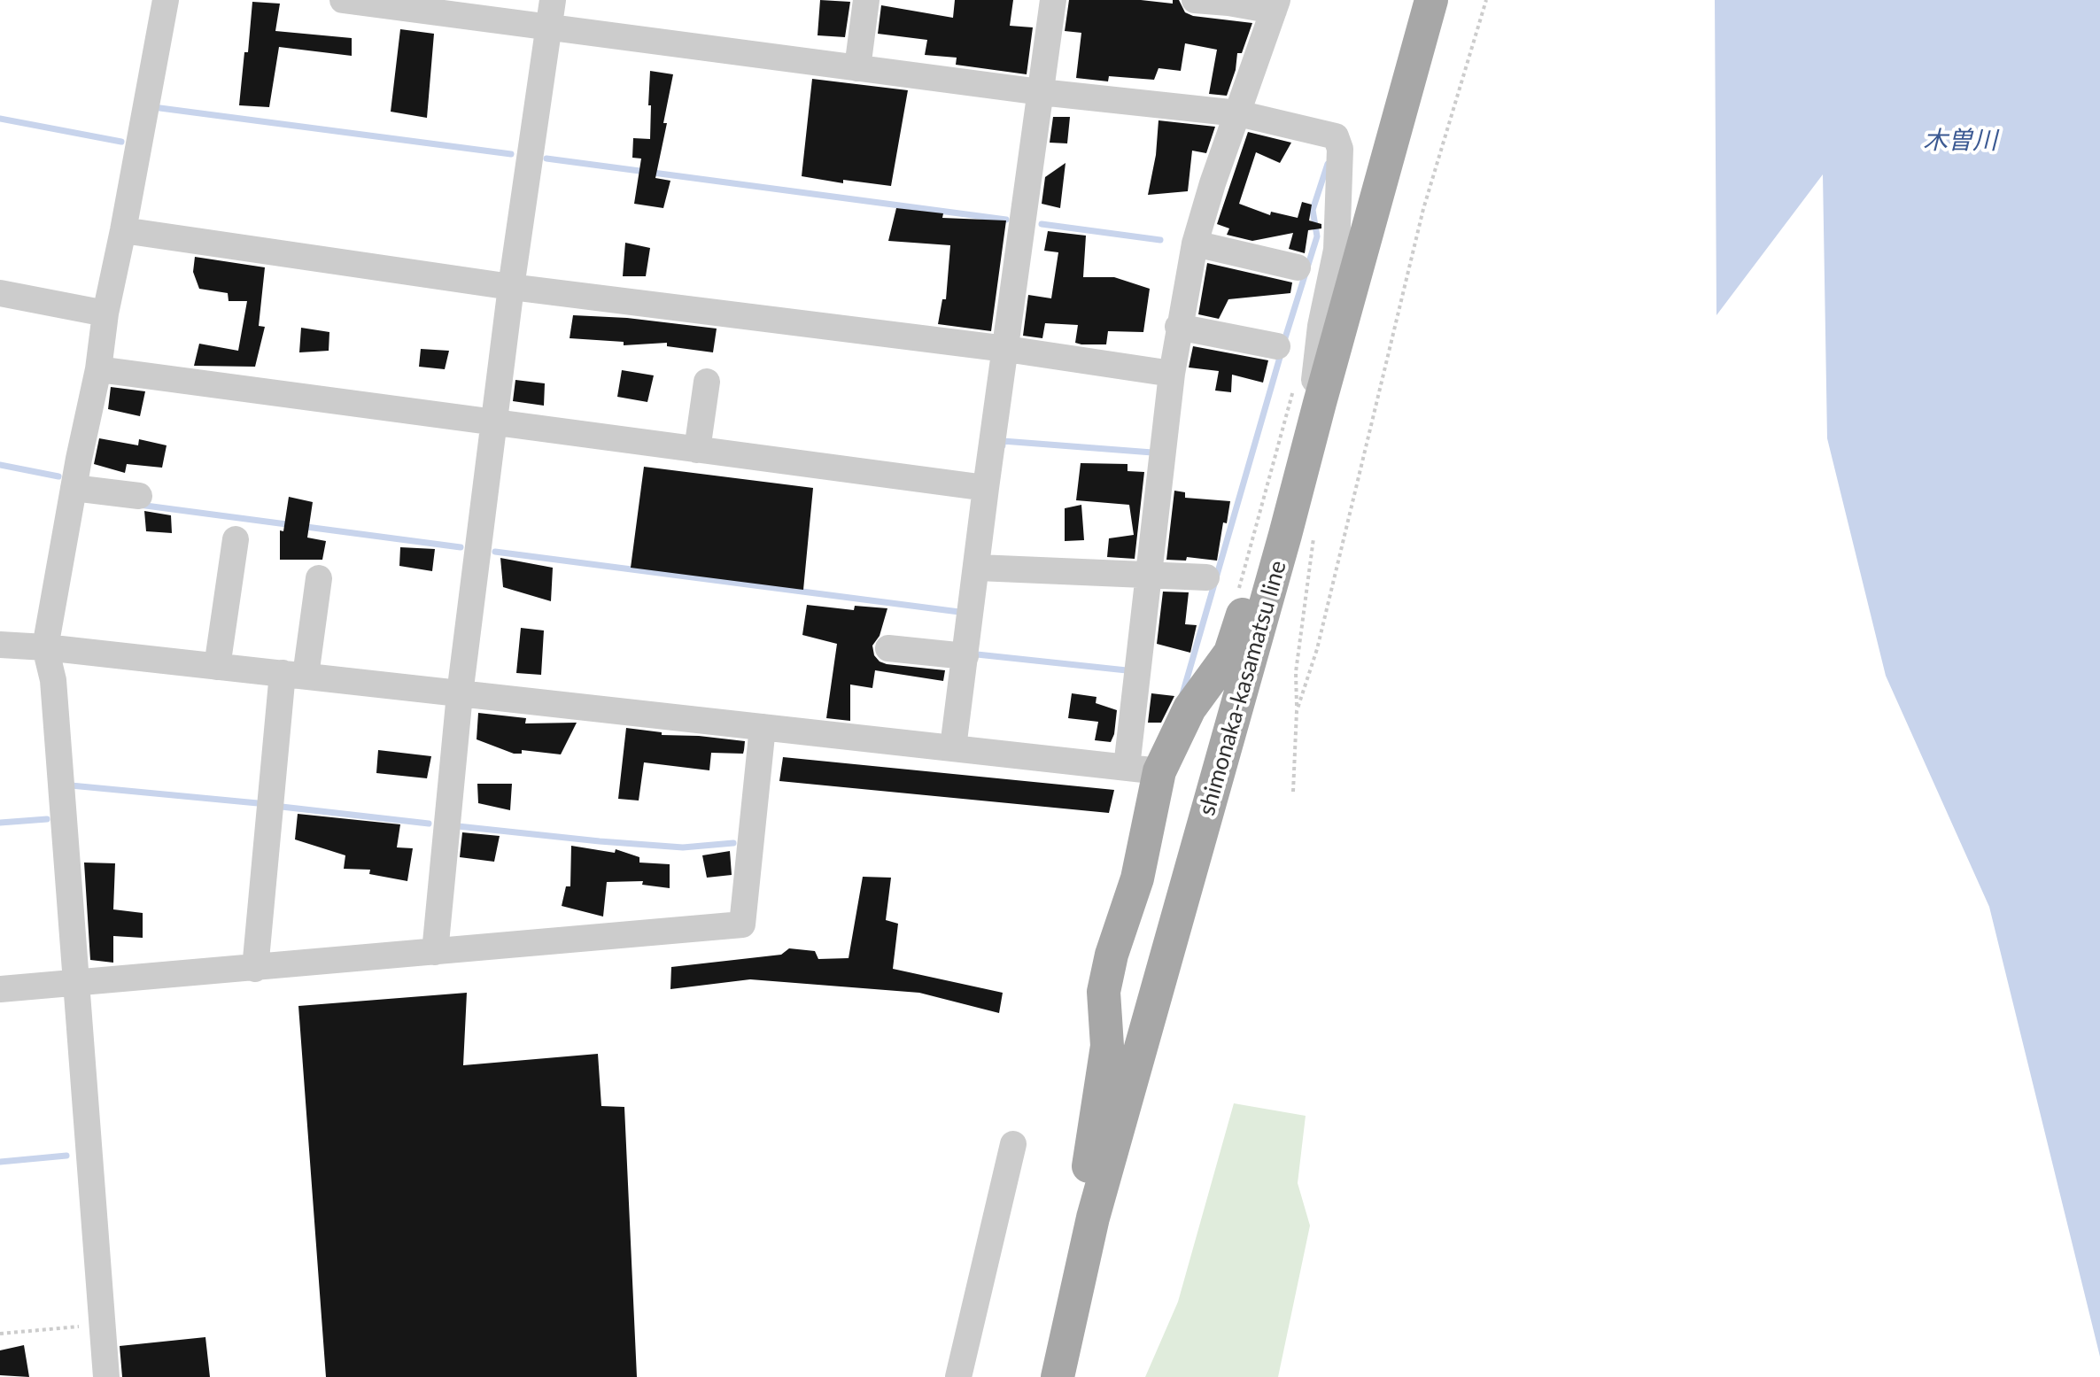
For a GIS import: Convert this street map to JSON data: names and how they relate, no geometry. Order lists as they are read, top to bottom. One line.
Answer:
{"streets":{"main road":["shimonaka-kasamatsu line"]},"water":["木曽川"]}
